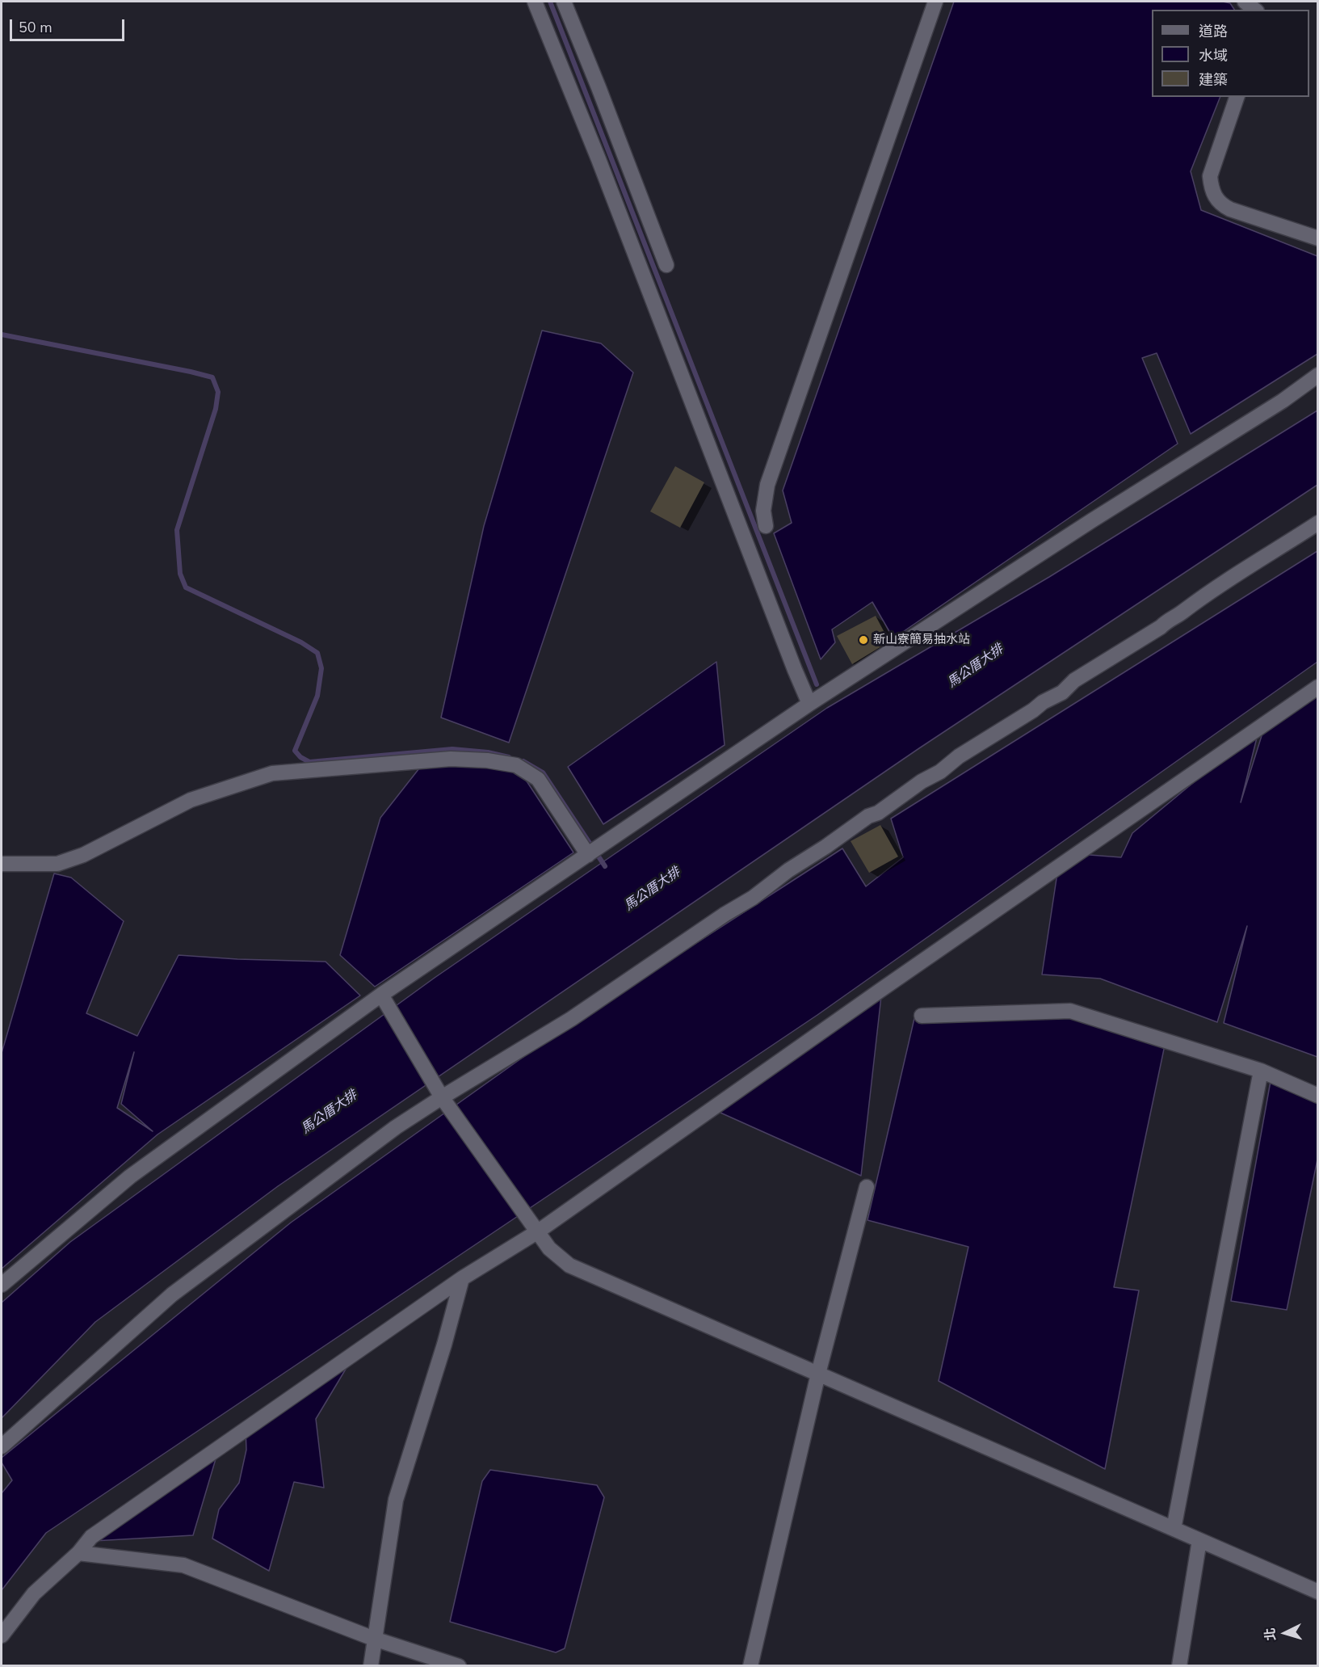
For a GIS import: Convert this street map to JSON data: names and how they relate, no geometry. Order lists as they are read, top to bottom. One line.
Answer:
{"water":["馬公厝大排"],"places":["新山寮簡易抽水站"],"legend":["道路","水域","建築"],"scale_bar":"50 m","north":"left"}
